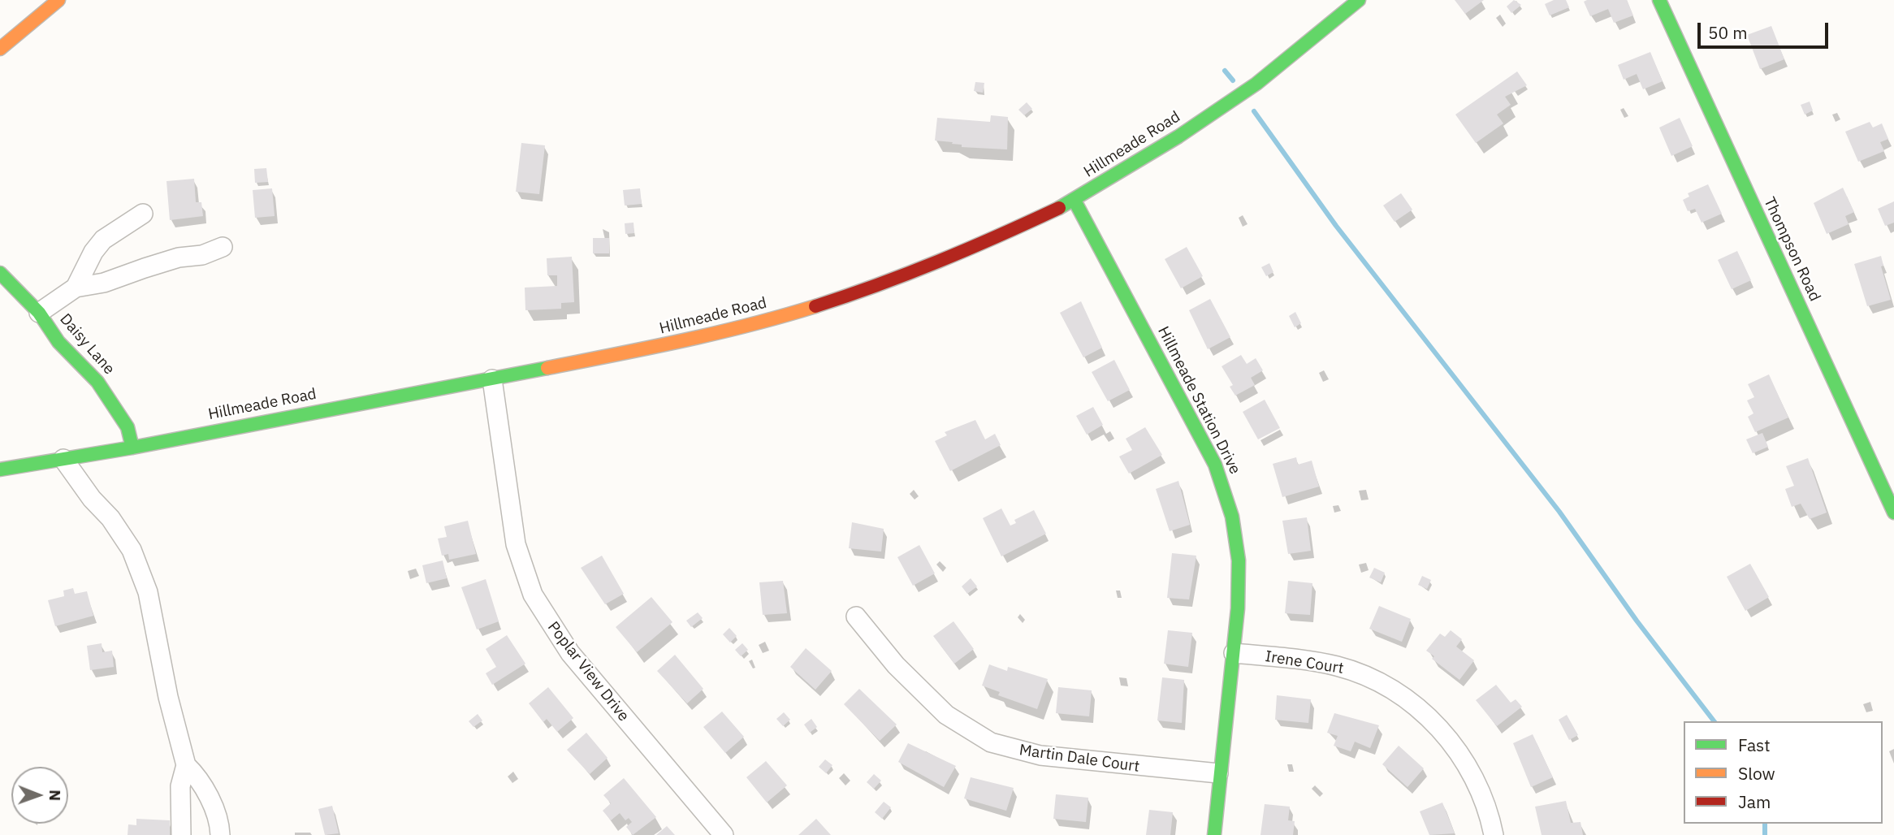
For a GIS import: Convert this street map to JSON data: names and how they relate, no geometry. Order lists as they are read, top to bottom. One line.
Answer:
{"streets":{"street":["Hillmeade Road","Thompson Road","Daisy Lane","Hillmeade Station Drive","Irene Court","Poplar View Drive","Martin Dale Court"]},"crossings":[["Hillmeade Road","Daisy Lane"],["Hillmeade Road","Hillmeade Station Drive"],["Hillmeade Road","Poplar View Drive"],["Hillmeade Station Drive","Irene Court"],["Hillmeade Station Drive","Martin Dale Court"]],"legend":["Fast","Slow","Jam"],"scale_bar":"50 m","north":"right"}
